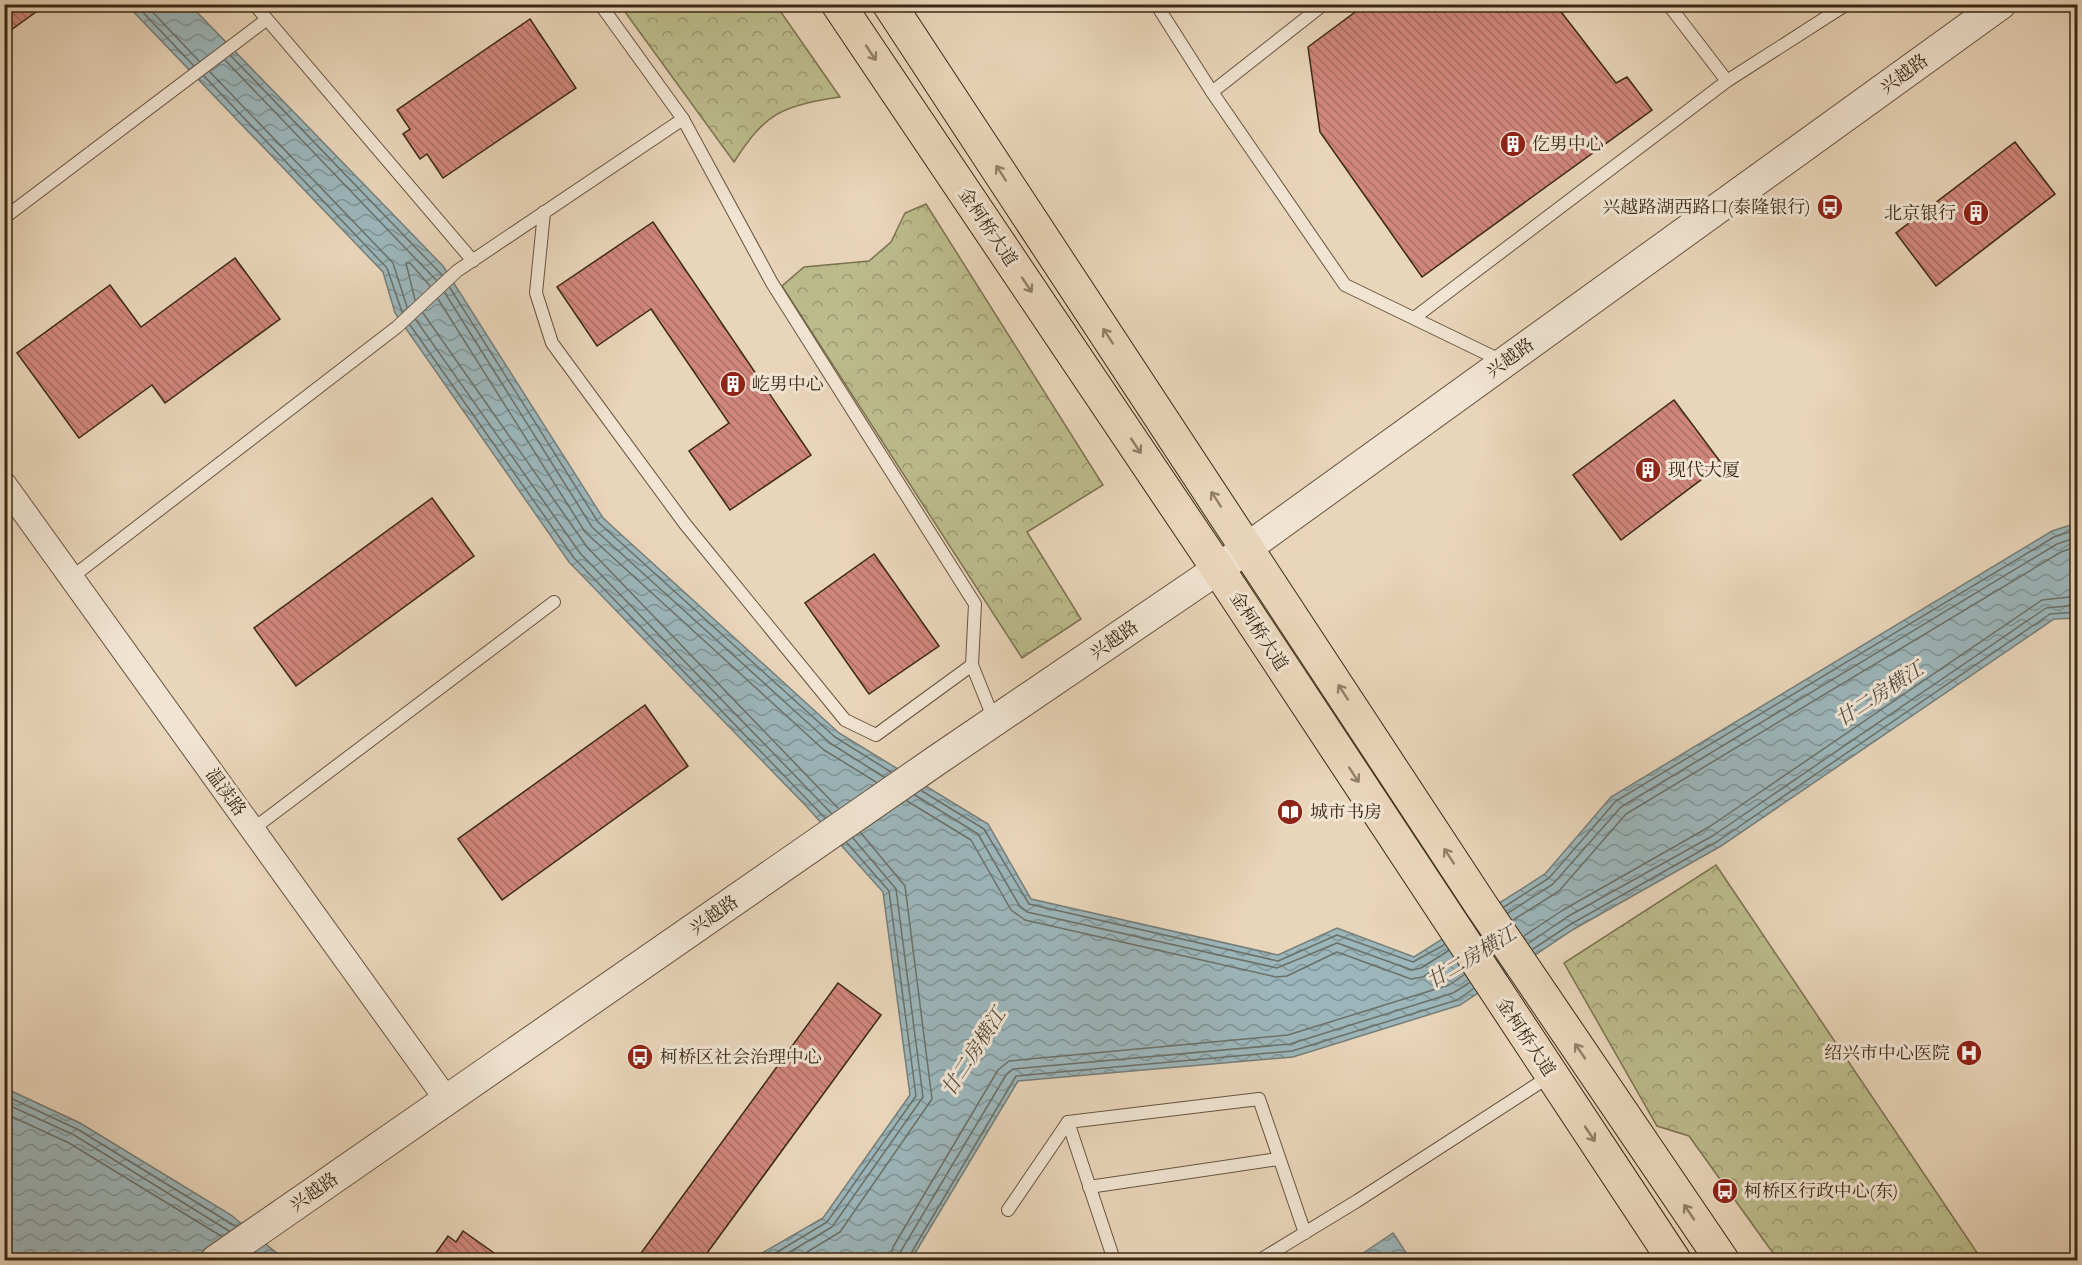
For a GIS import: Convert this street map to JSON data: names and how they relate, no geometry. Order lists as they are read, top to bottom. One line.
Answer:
{"streets":{"main road":["金柯桥大道"],"street":["兴越路","温渎路"]},"crossings":[["兴越路","金柯桥大道"],["兴越路","温渎路"]],"water":["廿二房横江"],"places":{"building":["仡男中心","北京银行","屹男中心","现代大厦"],"bus stop":["兴越路湖西路口(泰隆银行)","柯桥区社会治理中心","柯桥区行政中心(东)"],"library":["城市书房"],"hospital":["绍兴市中心医院"]}}
